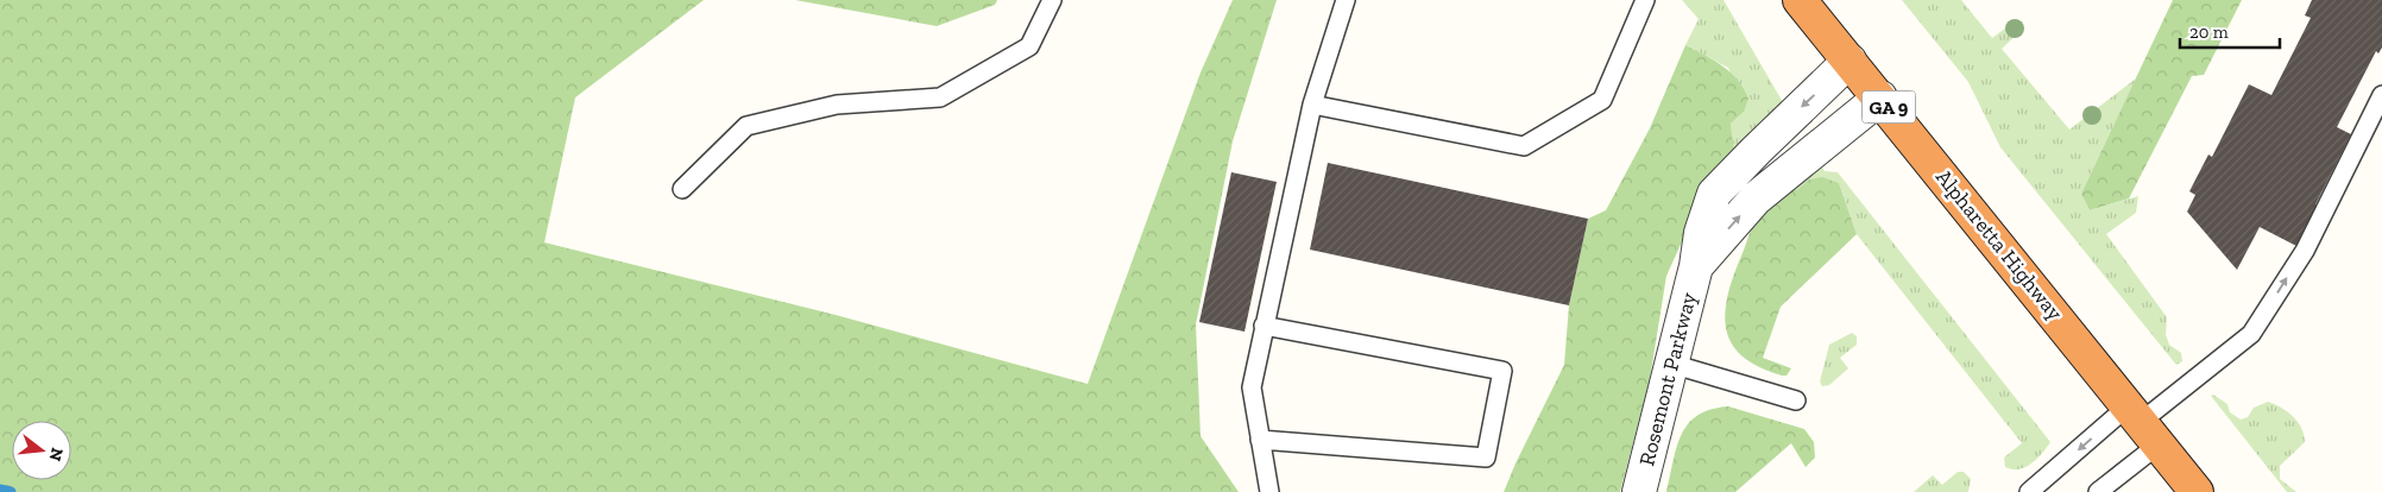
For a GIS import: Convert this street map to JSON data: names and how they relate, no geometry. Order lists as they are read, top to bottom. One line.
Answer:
{"streets":{"highway":["GA 9","Alpharetta Highway"],"street":["Rosemont Parkway"]},"crossings":[["Alpharetta Highway","Rosemont Parkway"]],"scale_bar":"20 m","north":"right"}
